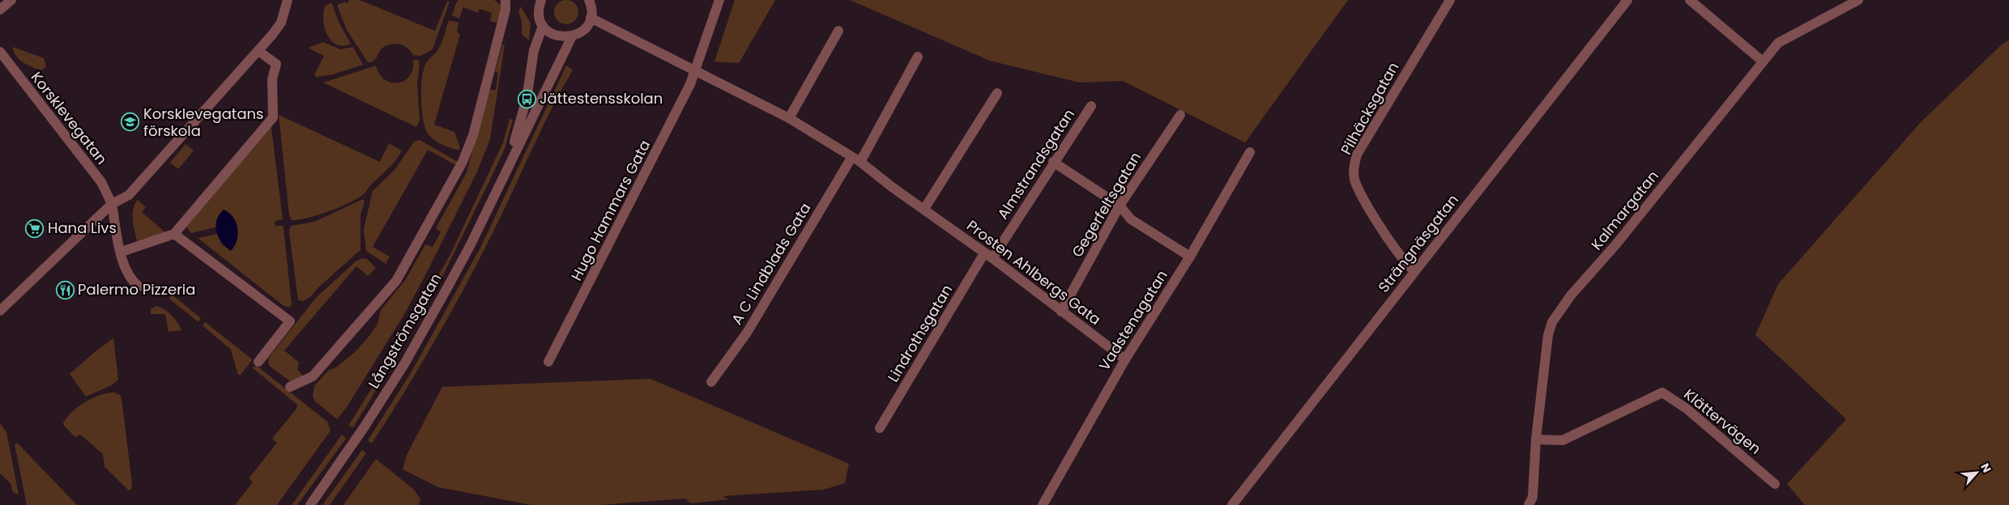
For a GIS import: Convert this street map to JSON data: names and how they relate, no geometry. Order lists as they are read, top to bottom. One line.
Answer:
{"streets":{"street":["Pilhäcksgatan","Korsklevegatan","Almstrandsgatan","Gegerfeltsgatan","Hugo Hammars Gata","Kalmargatan","Strängnäsgatan","A C Lindblads Gata","Prosten Ahlbergs Gata","Vadstenagatan","Långströmsgatan","Lindrothsgatan","Klättervägen"]},"crossings":[["Pilhäcksgatan","Strängnäsgatan"],["Almstrandsgatan","Prosten Ahlbergs Gata"],["Almstrandsgatan","Lindrothsgatan"],["Gegerfeltsgatan","Prosten Ahlbergs Gata"],["Hugo Hammars Gata","Prosten Ahlbergs Gata"],["Kalmargatan","Klättervägen"],["A C Lindblads Gata","Prosten Ahlbergs Gata"],["Prosten Ahlbergs Gata","Vadstenagatan"],["Prosten Ahlbergs Gata","Långströmsgatan"],["Prosten Ahlbergs Gata","Lindrothsgatan"]],"places":{"bus stop":["Jättestensskolan"],"school or university":["Korsklevegatans förskola"],"supermarket":["Hana Livs"],"restaurant":["Palermo Pizzeria"]},"north":"top right"}
